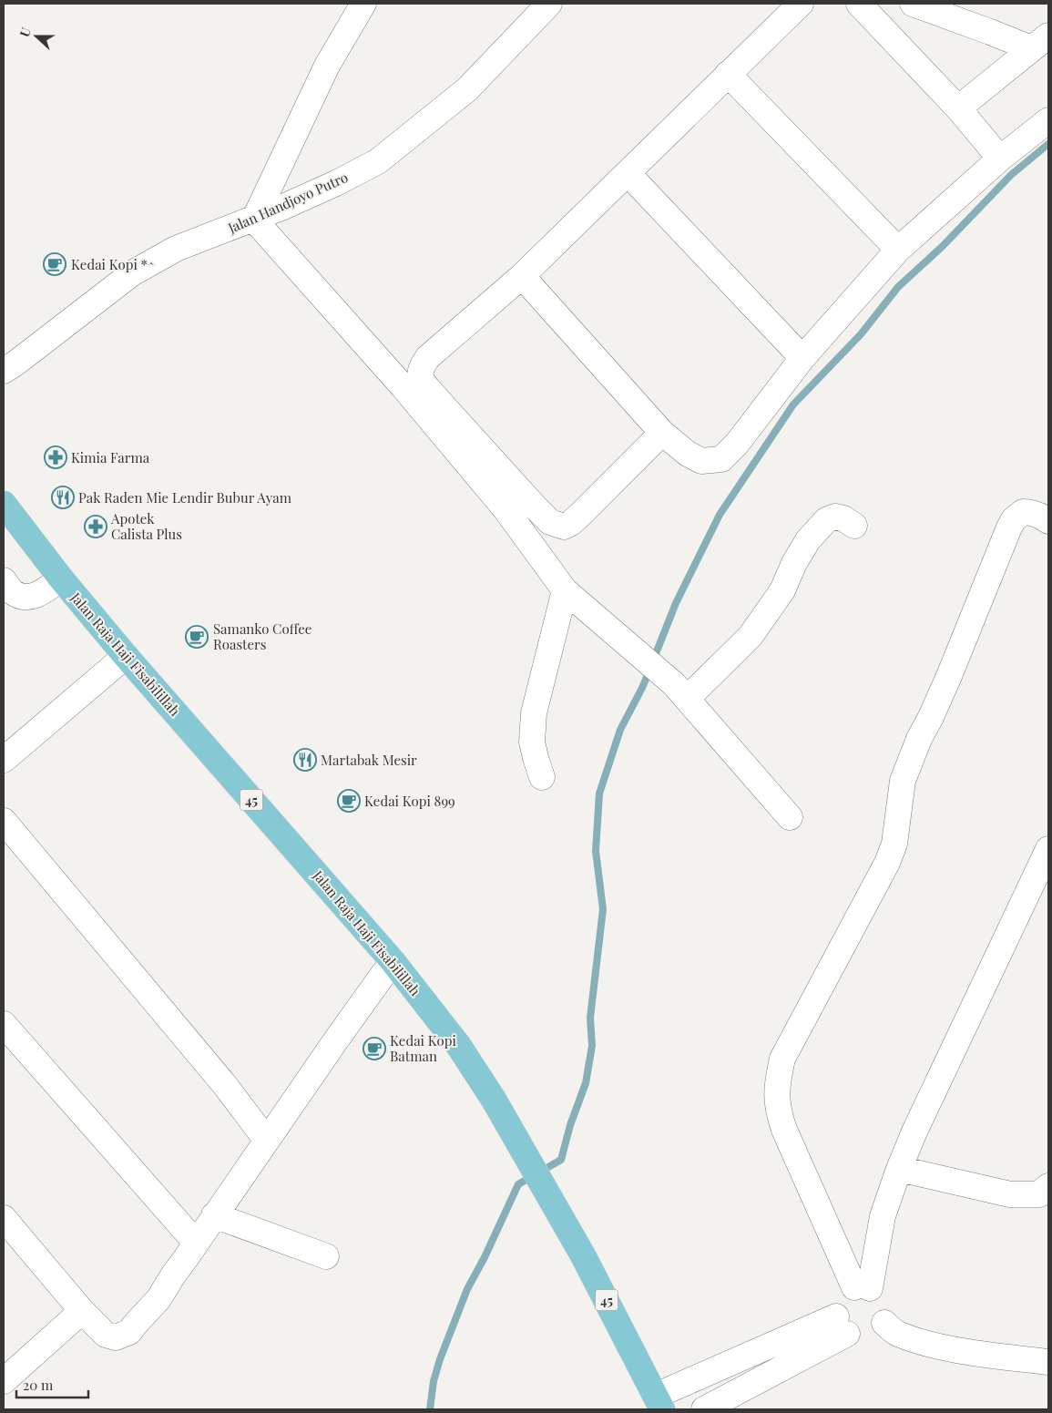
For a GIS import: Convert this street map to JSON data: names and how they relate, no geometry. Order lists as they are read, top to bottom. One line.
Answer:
{"streets":{"main road":["Jalan Raja Haji Fisabilillah","45"],"street":["Jalan Handjoyo Putro"]},"places":{"cafe":["Kedai Kopi *^","Samanko Coffee Roasters","Kedai Kopi 899","Kedai Kopi Batman"],"pharmacy":["Kimia Farma","Apotek Calista Plus"],"restaurant":["Pak Raden Mie Lendir Bubur Ayam","Martabak Mesir"]},"scale_bar":"20 m","north":"left"}
